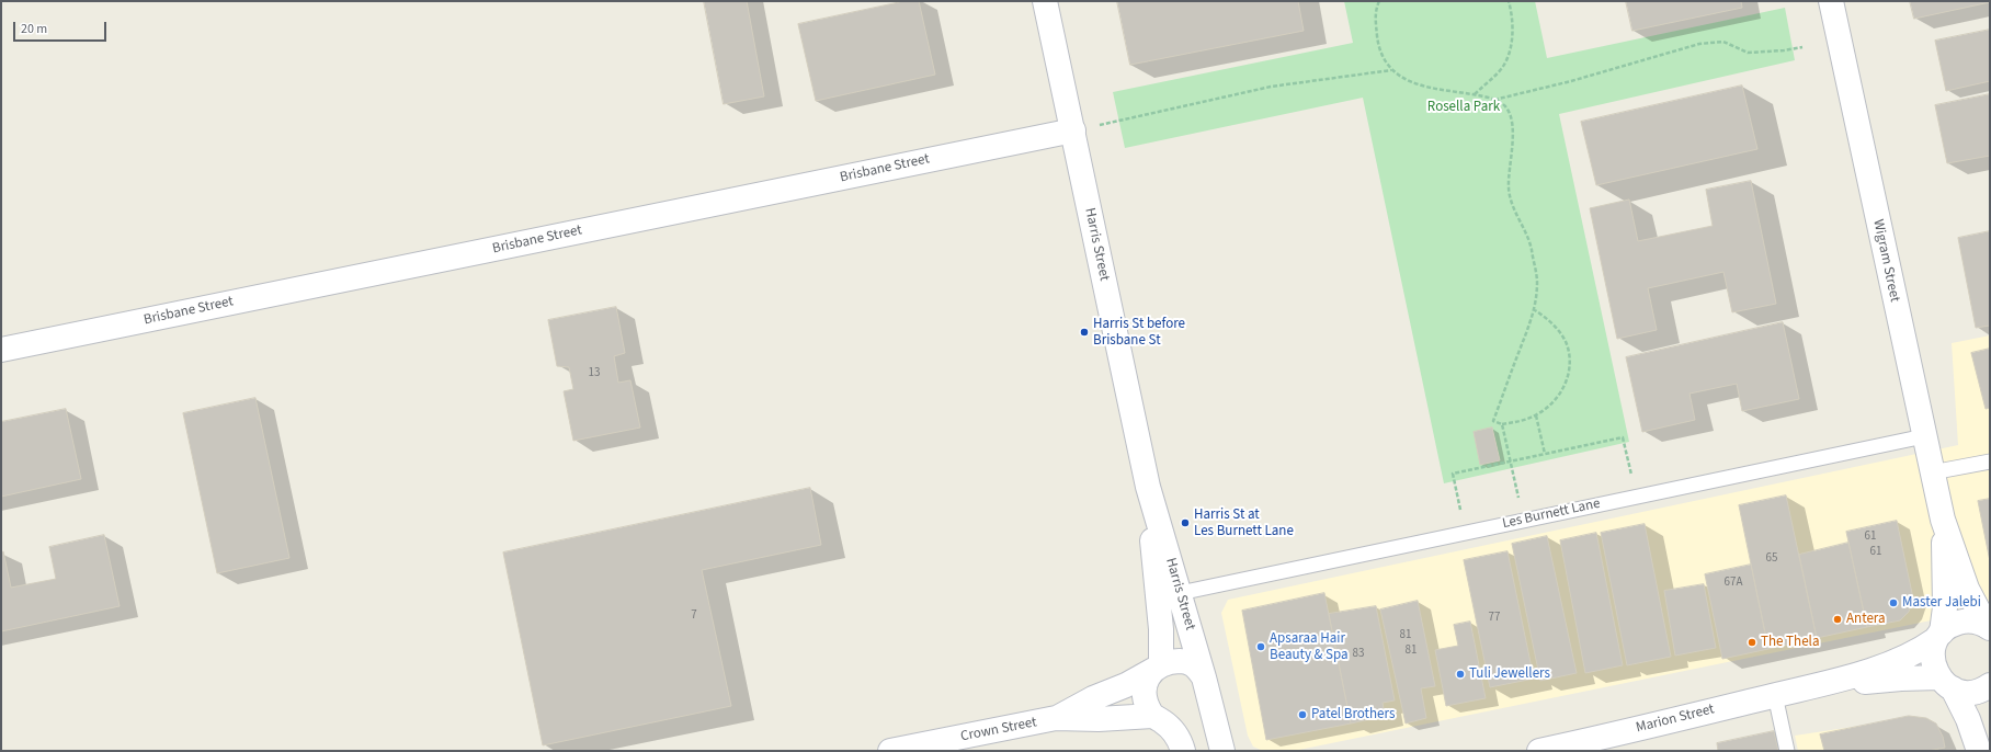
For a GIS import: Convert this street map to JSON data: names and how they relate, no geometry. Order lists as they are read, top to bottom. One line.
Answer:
{"streets":{"street":["Brisbane Street","Harris Street","Wigram Street","Marion Street","Crown Street"],"lane":["Les Burnett Lane"]},"crossings":[["Brisbane Street","Harris Street"],["Harris Street","Les Burnett Lane"],["Harris Street","Crown Street"],["Wigram Street","Les Burnett Lane"],["Wigram Street","Marion Street"]],"parks":["Rosella Park"],"places":["Harris St before Brisbane St","Harris St at Les Burnett Lane","Master Jalebi","Antera","The Thela","Apsaraa Hair Beauty & Spa","Tuli Jewellers","Patel Brothers"],"house_numbers":["13","61","61","65","67A","7","77","81","81","83"],"scale_bar":"20 m"}
